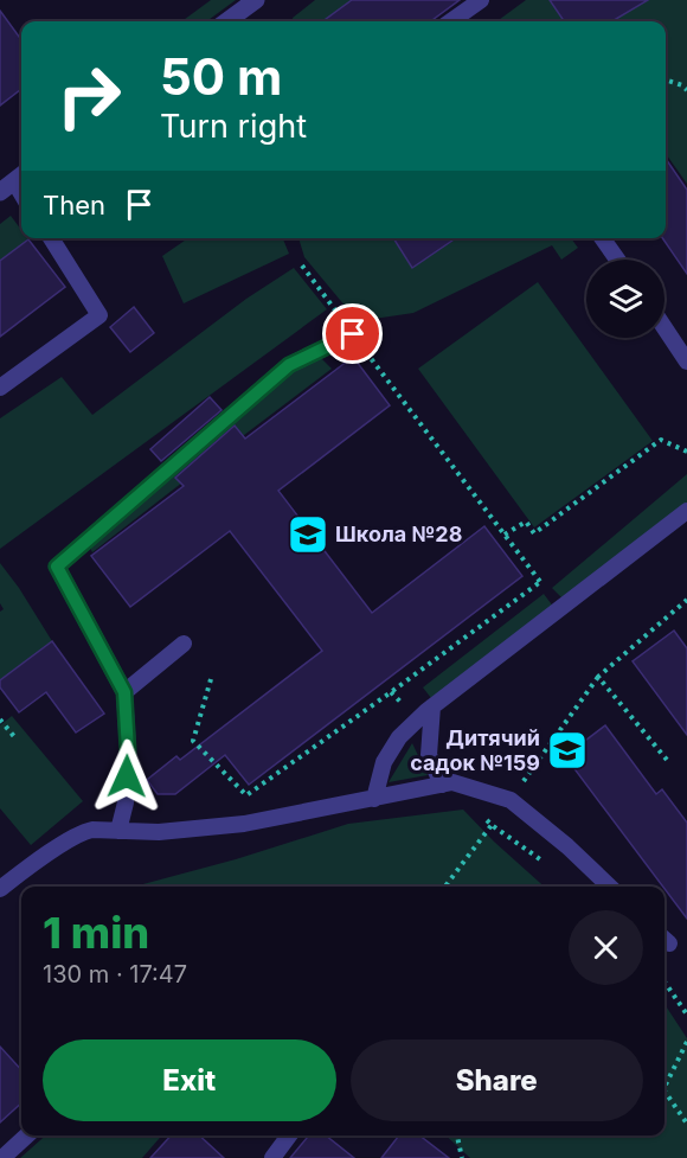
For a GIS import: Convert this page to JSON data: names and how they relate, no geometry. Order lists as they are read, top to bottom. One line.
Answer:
{"places":{"school or university":["Школа №28","Дитячий садок №159"]},"page":{"turn":["50 m","Turn right"],"then":"Then","heading":["1 min","130 m · 17:47"],"buttons":["Exit","Share"]}}
